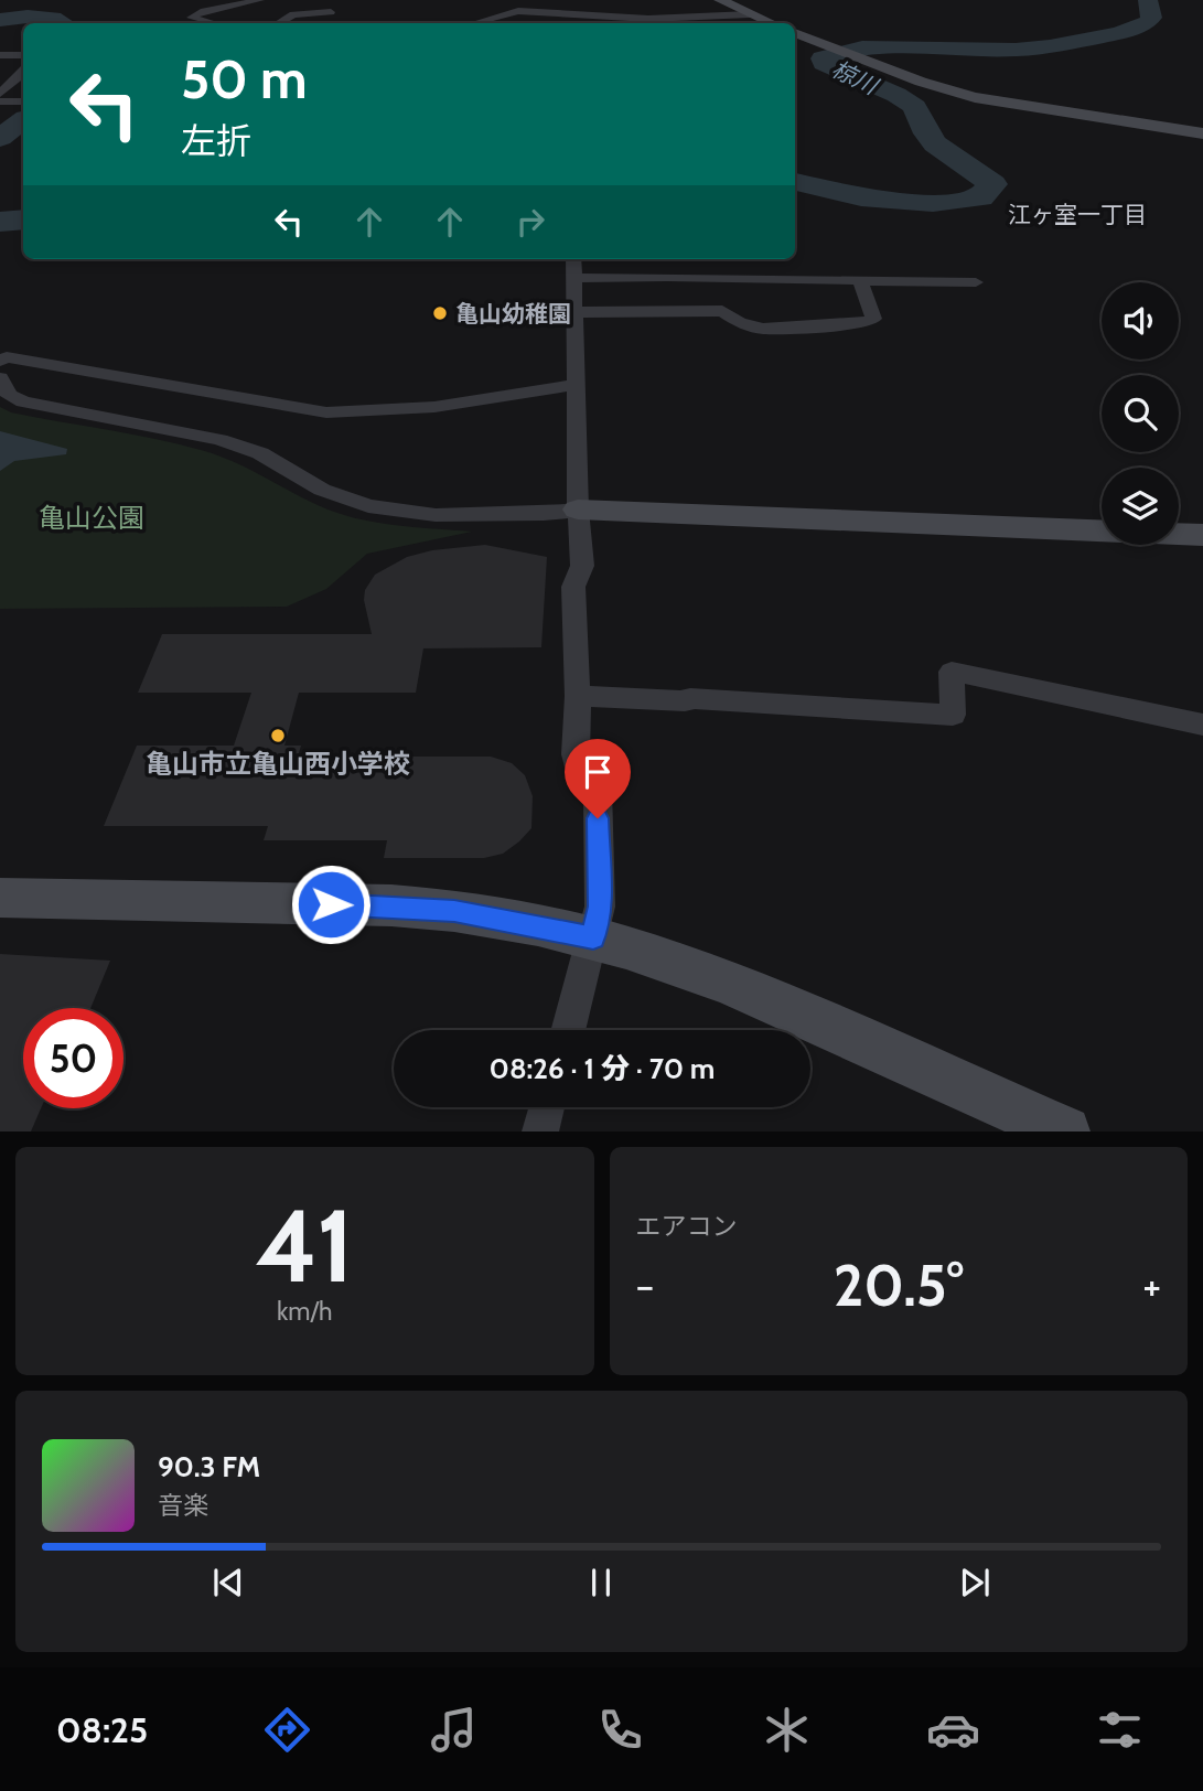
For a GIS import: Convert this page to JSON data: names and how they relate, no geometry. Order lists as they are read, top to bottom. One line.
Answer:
{"districts":["江ヶ室一丁目"],"water":["椋川"],"parks":["亀山公園"],"places":["亀山幼稚園","亀山市立亀山西小学校"],"page":{"turn":["50 m","左折"],"limit":"50","trip":"08:26 · 1 分 · 70 m","tile":[["41","km/h"],"エアコン"],"heat":["−","20.5°","+"],"song":["90.3 FM","音楽"],"tabs":"08:25"}}
